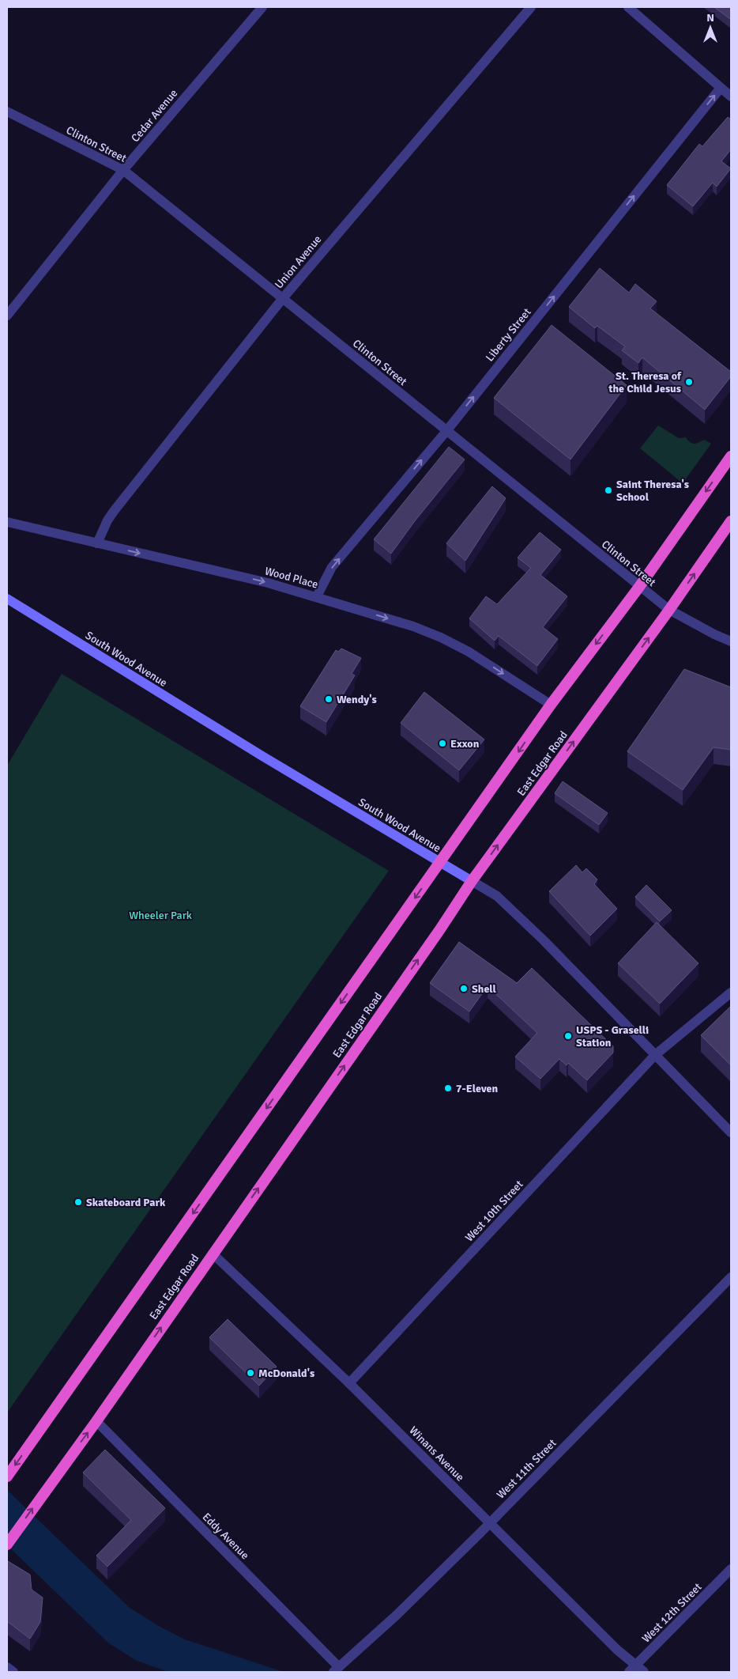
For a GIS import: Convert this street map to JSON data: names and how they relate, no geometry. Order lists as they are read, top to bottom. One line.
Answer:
{"streets":{"highway":["East Edgar Road"],"main road":["South Wood Avenue"],"street":["Cedar Avenue","Clinton Street","Union Avenue","Liberty Street","Wood Place","West 10th Street","Winans Avenue","West 11th Street","Eddy Avenue","West 12th Street"]},"crossings":[["Cedar Avenue","Clinton Street"],["Clinton Street","Union Avenue"],["Clinton Street","Liberty Street"],["Clinton Street","East Edgar Road"],["Union Avenue","Wood Place"],["Liberty Street","Wood Place"],["South Wood Avenue","East Edgar Road"],["South Wood Avenue","West 10th Street"],["East Edgar Road","Winans Avenue"],["East Edgar Road","Eddy Avenue"],["West 10th Street","Winans Avenue"],["Winans Avenue","West 11th Street"],["Winans Avenue","West 12th Street"],["West 11th Street","Eddy Avenue"]],"one_way":["Liberty Street","Wood Place"],"parks":["Wheeler Park"],"places":["St. Theresa of the Child Jesus","Saint Theresa's School","Wendy's","Exxon","Shell","USPS - Graselli Station","7-Eleven","Skateboard Park","McDonald's"],"north":"top"}
